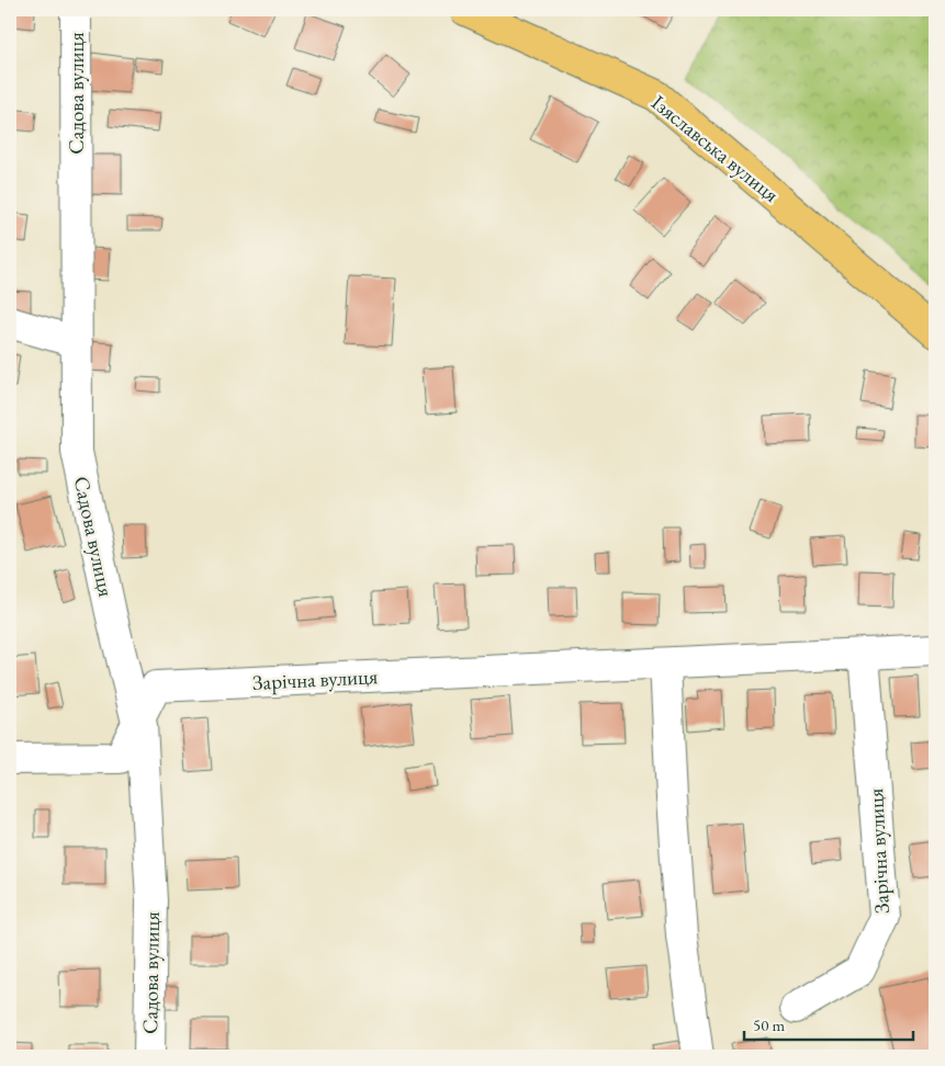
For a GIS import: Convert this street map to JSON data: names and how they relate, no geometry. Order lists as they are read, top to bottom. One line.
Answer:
{"streets":{"main road":["Ізяславська вулиця"],"street":["Садова вулиця","Зарічна вулиця"]},"crossings":[["Садова вулиця","Зарічна вулиця"]],"scale_bar":"50 m"}
